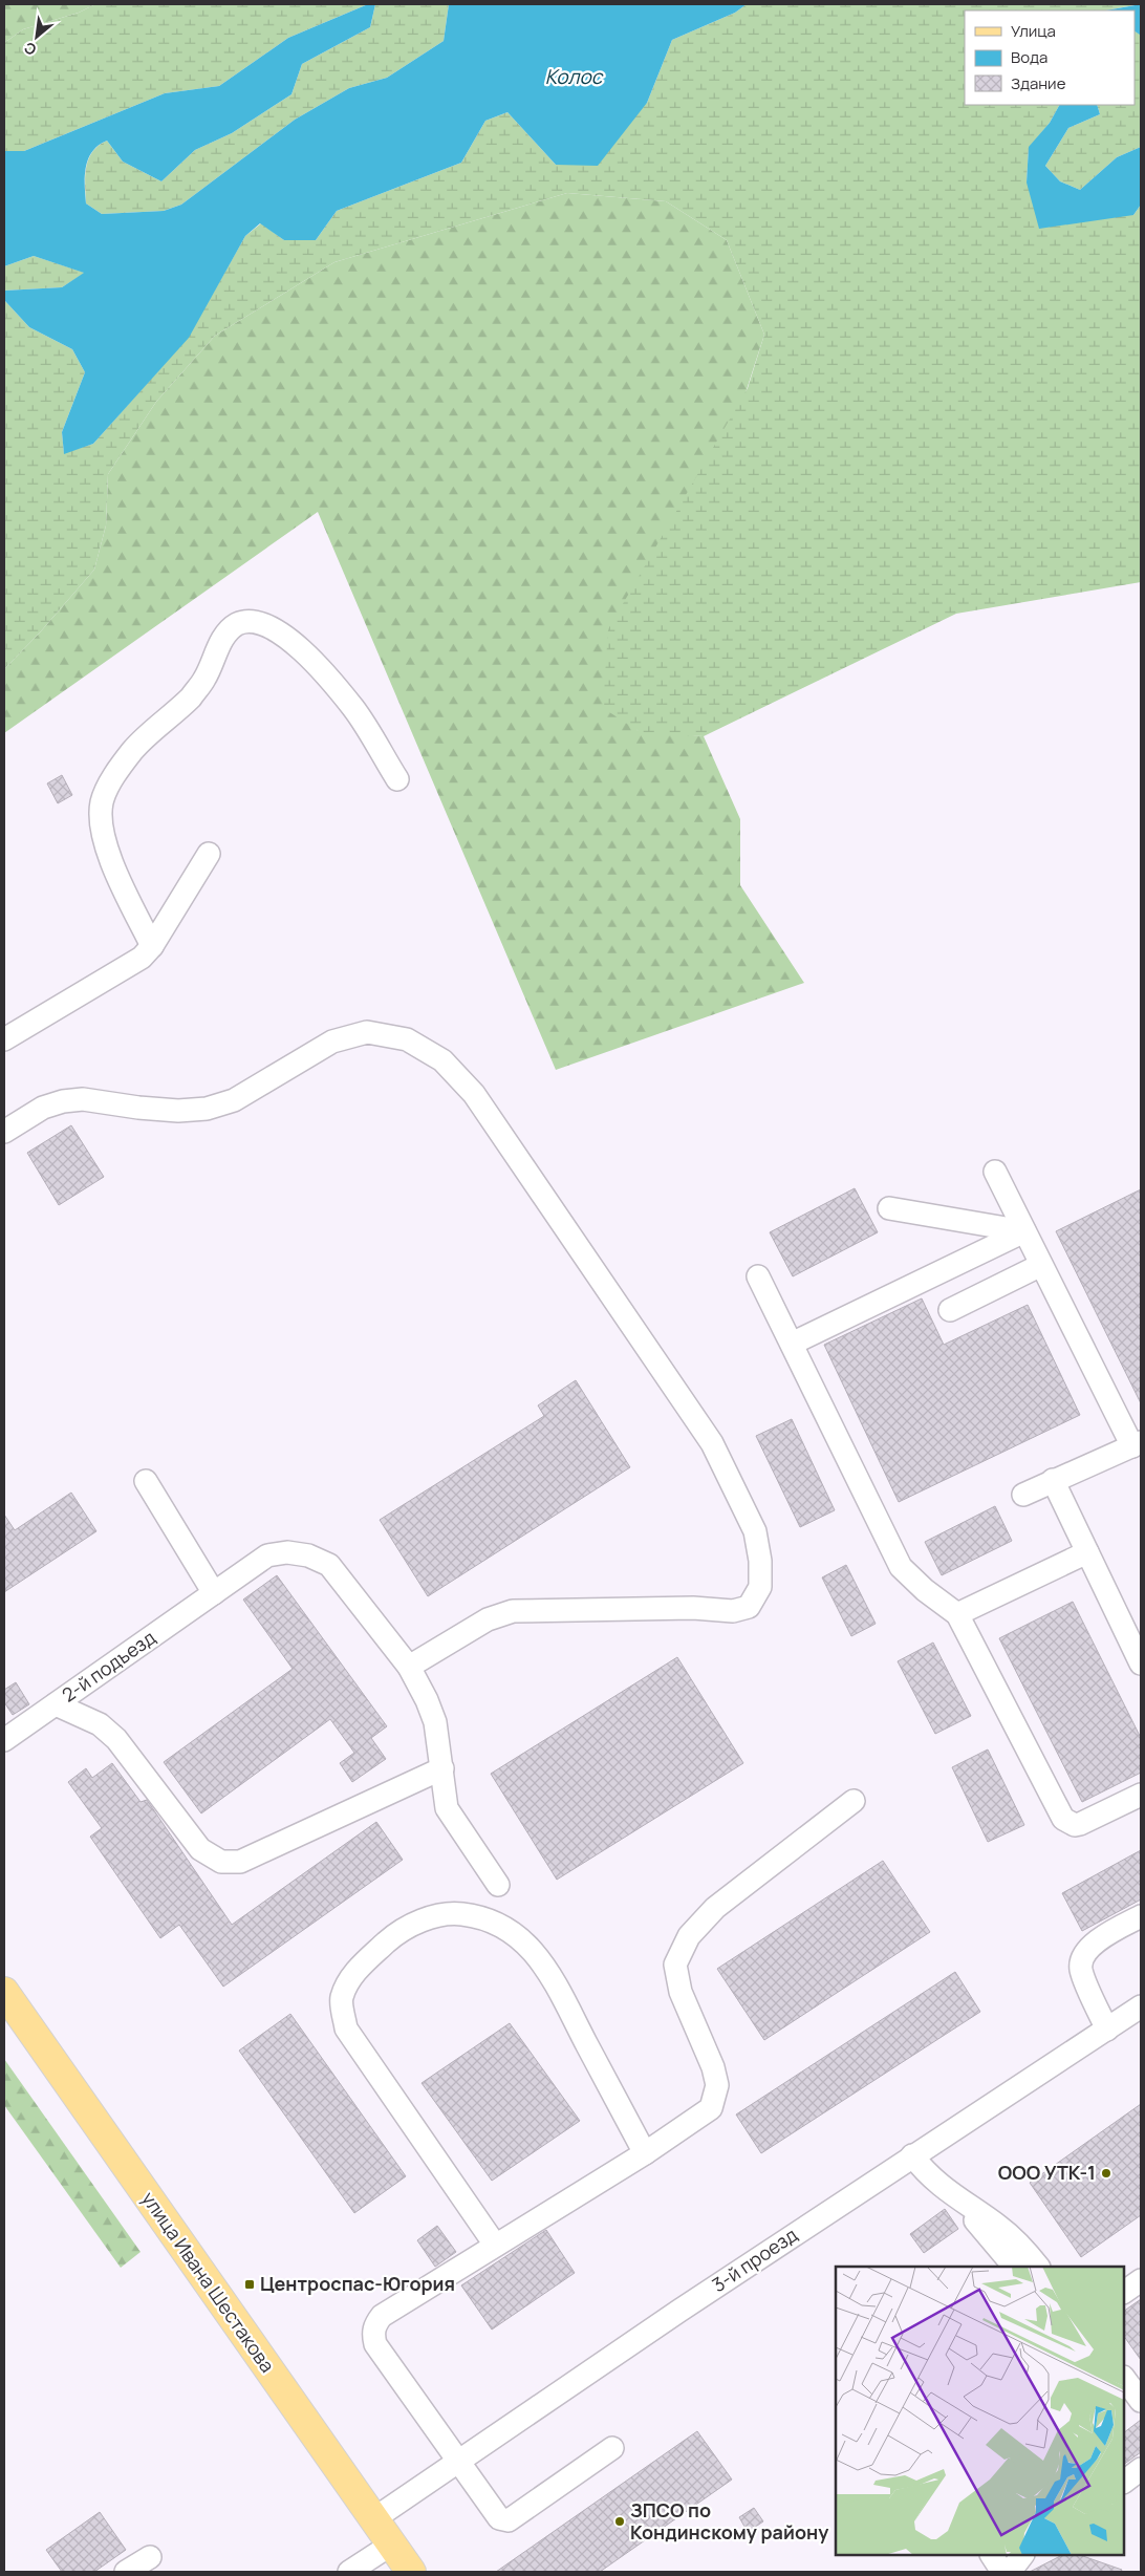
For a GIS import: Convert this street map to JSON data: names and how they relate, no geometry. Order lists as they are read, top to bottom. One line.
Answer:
{"streets":{"main road":["улица Ивана Шестакова"],"street":["2-й подъезд","3-й проезд"]},"crossings":[["3-й проезд","улица Ивана Шестакова"]],"water":["Колос"],"places":{"other":["ООО УТК-1","ЗПСО по Кондинскому району"],"transit":["Центроспас-Югория"]},"legend":["Улица","Вода","Здание"],"north":"bottom left"}
